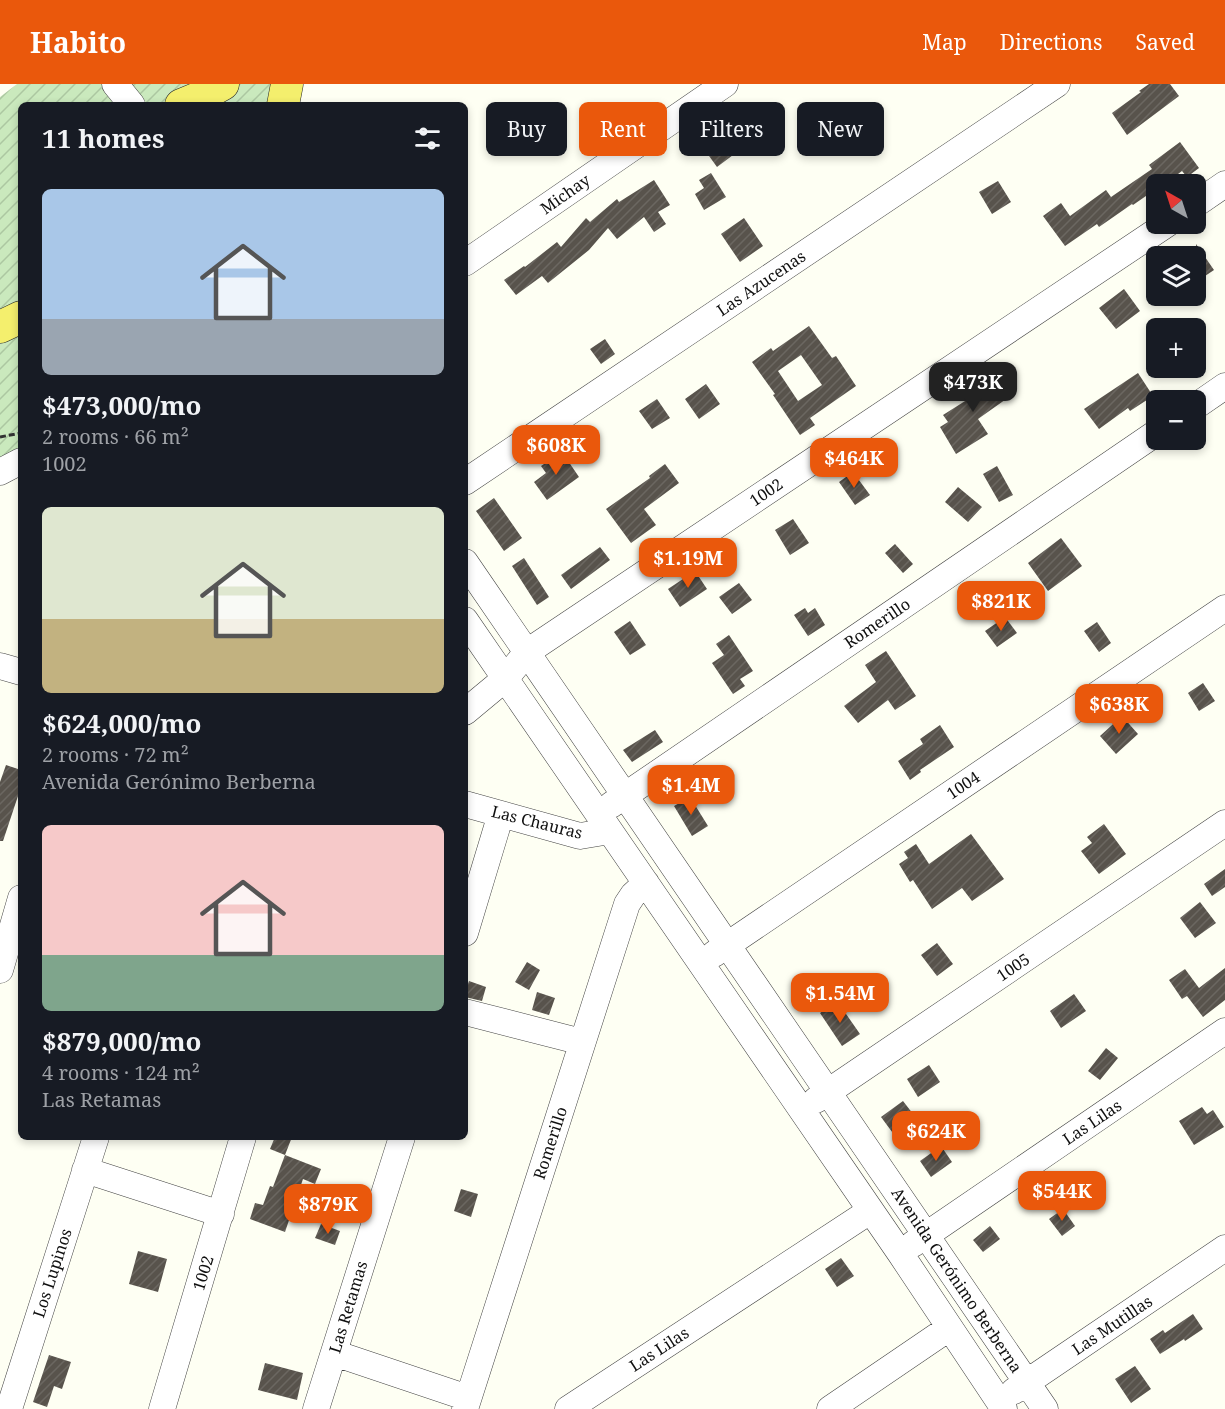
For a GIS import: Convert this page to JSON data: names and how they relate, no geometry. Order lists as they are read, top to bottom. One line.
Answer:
{"streets":{"street":["Michay","Las Azucenas","1002","Romerillo","1004","Las Chauras","1005","Las Lilas","Los Lupinos","Avenida Gerónimo Berberna","Las Retamas","Las Mutillas"]},"crossings":[["1002","Avenida Gerónimo Berberna"],["Romerillo","Las Chauras"],["Romerillo","Avenida Gerónimo Berberna"],["1004","Avenida Gerónimo Berberna"],["Las Chauras","Avenida Gerónimo Berberna"],["1005","Avenida Gerónimo Berberna"],["Las Lilas","Avenida Gerónimo Berberna"],["Avenida Gerónimo Berberna","Las Mutillas"]],"north":"top left","page":{"header":"Habito","nav":["Map","Directions","Saved"],"chip":["Buy","Rent","Filters","New"],"heading":"11 homes","map_buttons":["+","−"],"list":[{"name":"$473,000/mo","note":"2 rooms · 66 m² · 1002"},{"name":"$624,000/mo","note":"2 rooms · 72 m² · Avenida Gerónimo Berberna"},{"name":"$879,000/mo","note":"4 rooms · 124 m² · Las Retamas"}],"price":["$473K","$608K","$464K","$1.19M","$821K","$638K","$1.4M","$1.54M","$624K","$544K","$879K"]}}
